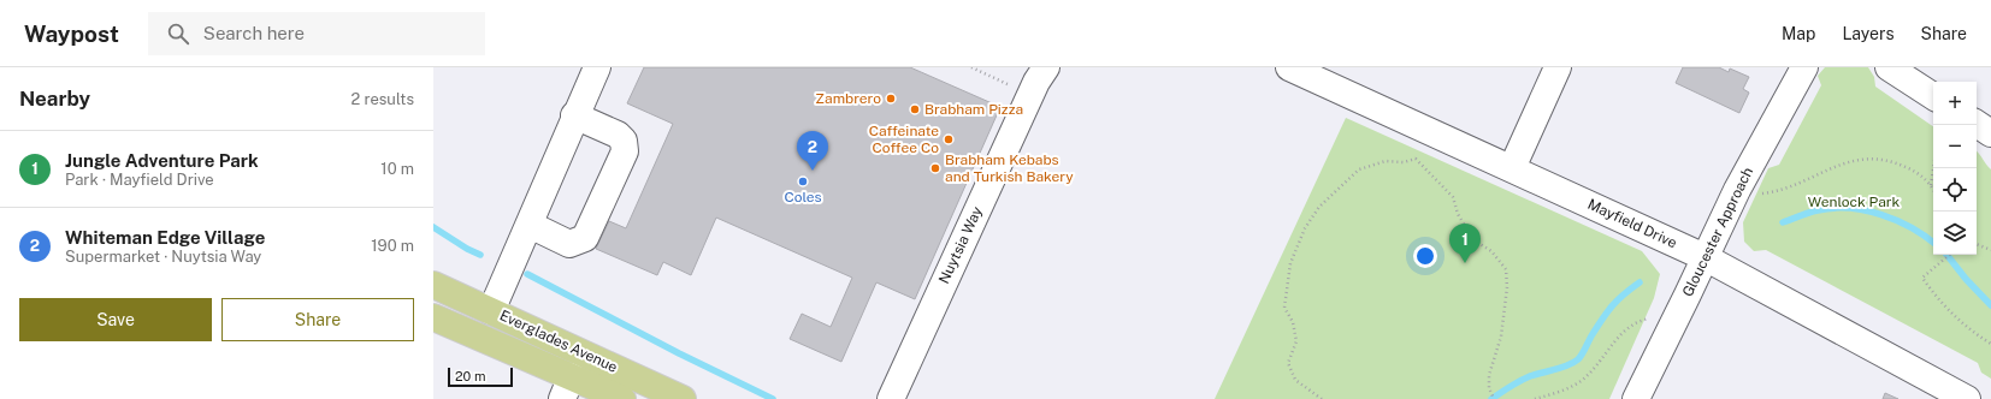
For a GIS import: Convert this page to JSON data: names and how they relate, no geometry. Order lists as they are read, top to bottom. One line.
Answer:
{"streets":{"main road":["Everglades Avenue"],"street":["Mayfield Drive","Gloucester Approach","Nuytsia Way"]},"crossings":[["Mayfield Drive","Gloucester Approach"]],"parks":["Wenlock Park"],"places":["Zambrero","Brabham Pizza","Caffeinate Coffee Co","Brabham Kebabs and Turkish Bakery","Coles"],"scale_bar":"20 m","page":{"header":"Waypost","search":"Search here","nav":["Map","Layers","Share"],"heading":["Nearby","2 results"],"map_buttons":["+","−"],"list":[{"mark":"1","name":"Jungle Adventure Park","note":"Park · Mayfield Drive","value":"10 m"},{"mark":"2","name":"Whiteman Edge Village","note":"Supermarket · Nuytsia Way","value":"190 m"}],"pins":["2","1"],"buttons":["Save","Share"],"scale":"20 m"}}
